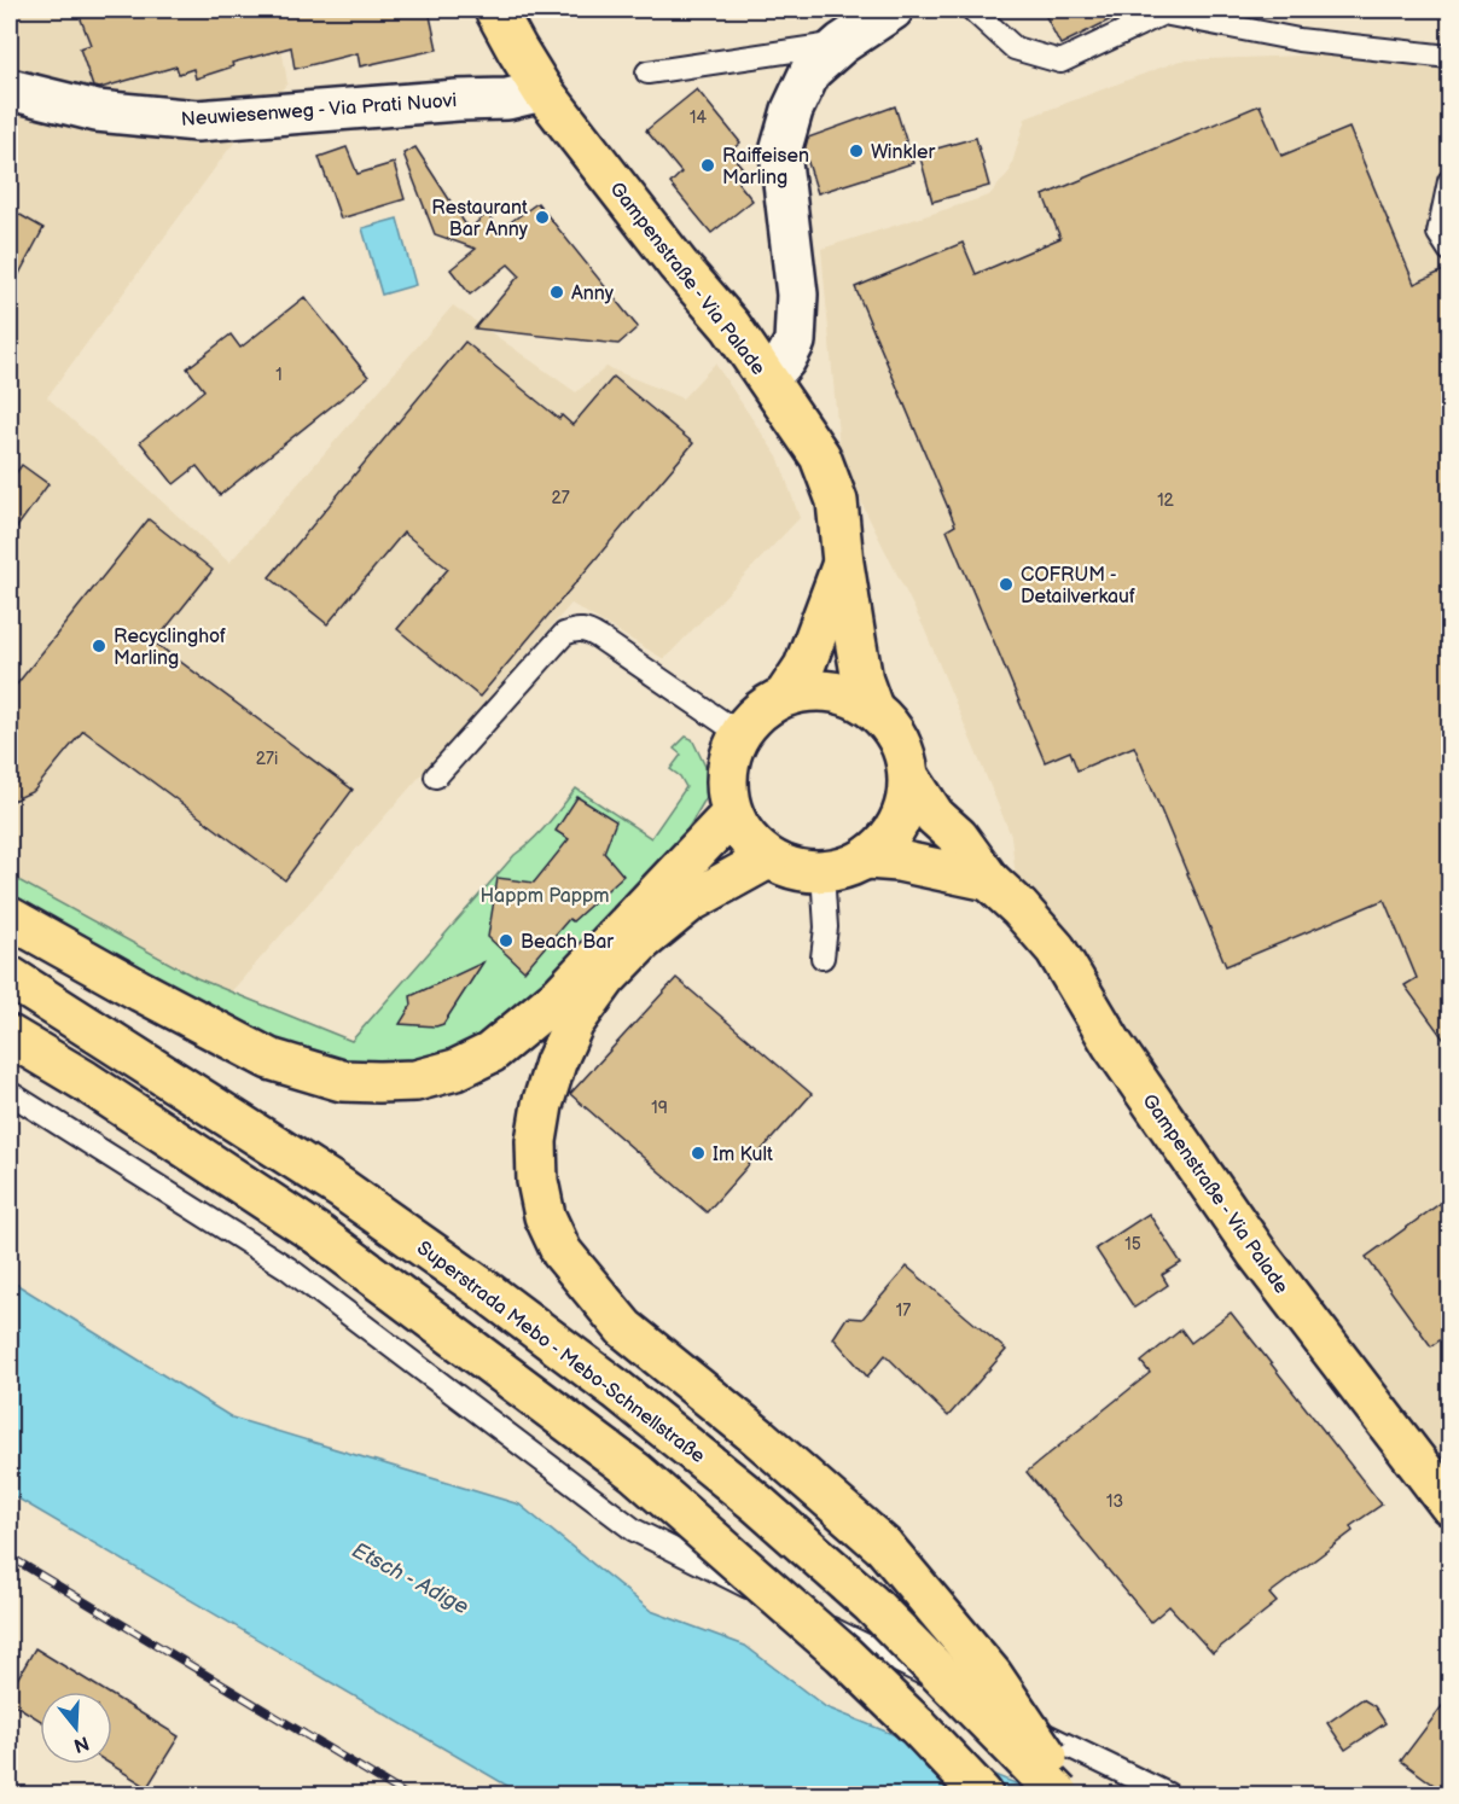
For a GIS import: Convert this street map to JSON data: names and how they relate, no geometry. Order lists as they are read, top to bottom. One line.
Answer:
{"streets":{"main road":["Gampenstraße - Via Palade","Superstrada Mebo - Mebo-Schnellstraße"],"street":["Neuwiesenweg - Via Prati Nuovi"]},"crossings":[["Neuwiesenweg - Via Prati Nuovi","Gampenstraße - Via Palade"]],"water":["Etsch - Adige"],"parks":["Happm Pappm"],"places":["Winkler","Raiffeisen Marling","Restaurant Bar Anny","Anny","COFRUM - Detailverkauf","Recyclinghof Marling","Beach Bar","Im Kult"],"house_numbers":["14","1","27","12","27i","19","15","17","13"],"north":"bottom"}
